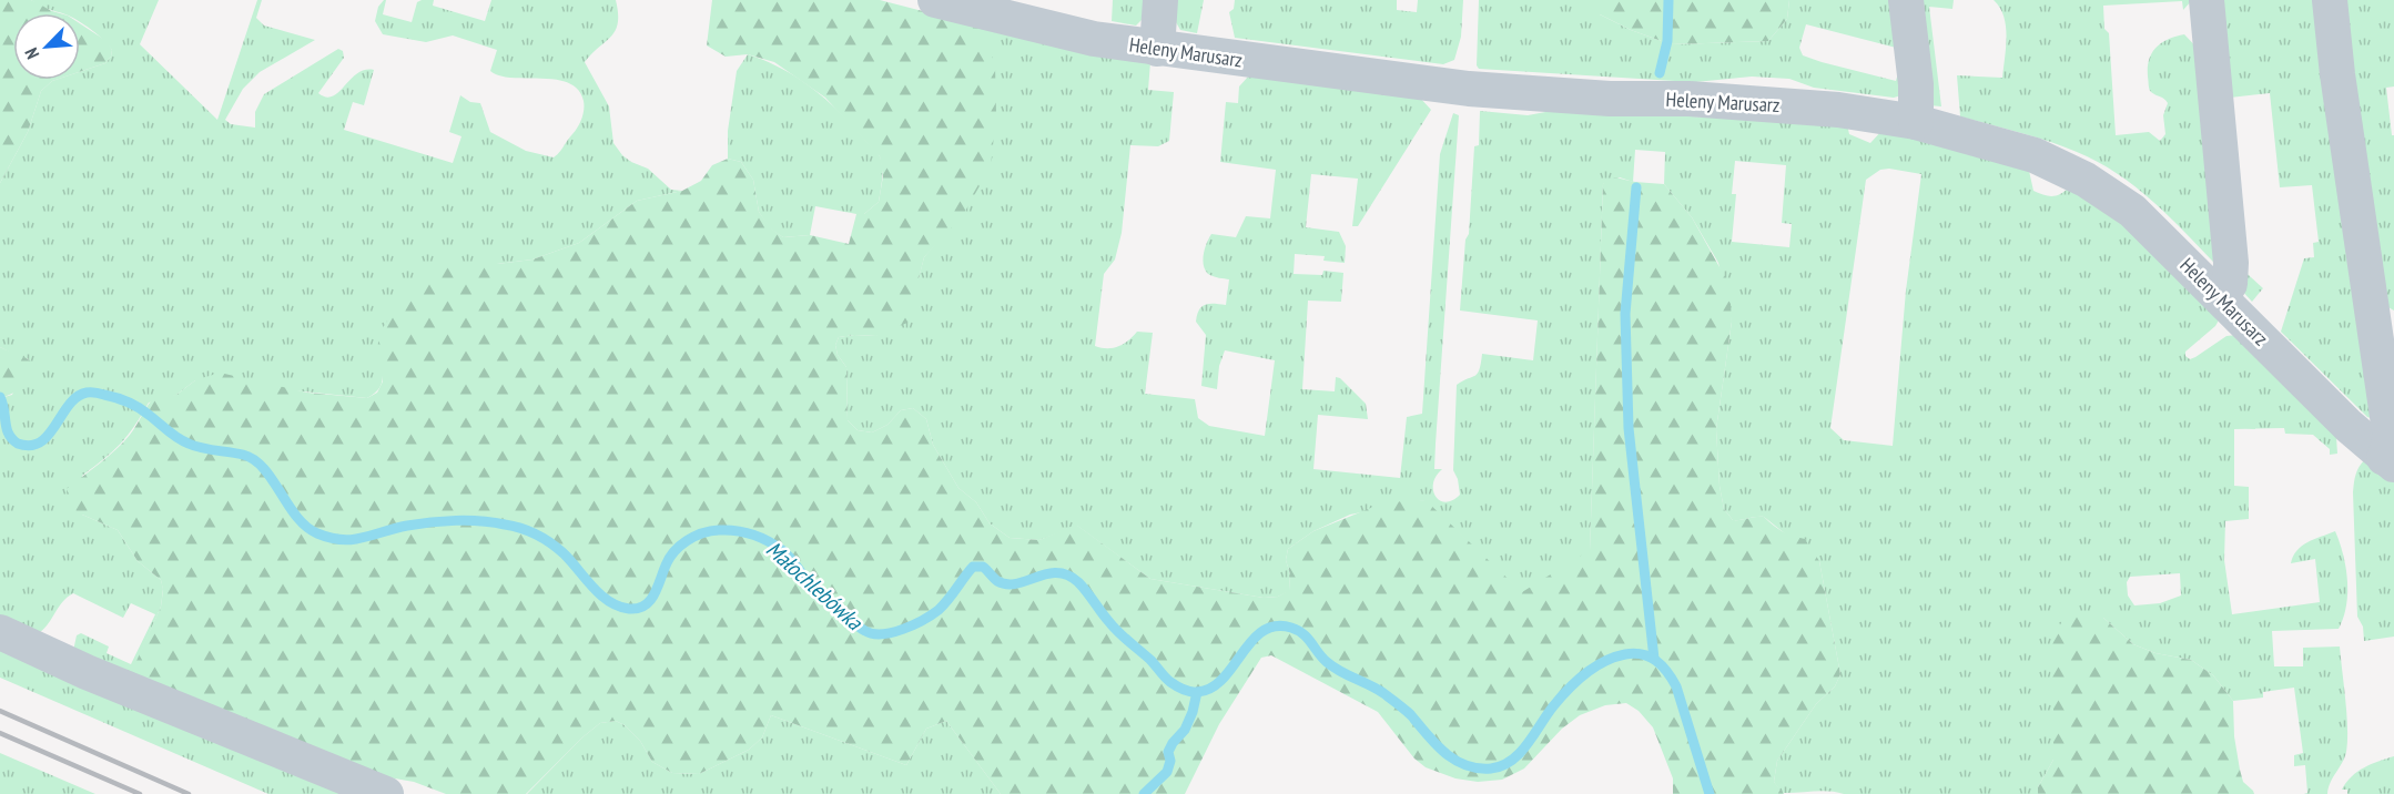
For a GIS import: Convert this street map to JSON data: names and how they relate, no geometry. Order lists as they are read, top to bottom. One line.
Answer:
{"streets":{"street":["Heleny Marusarz"]},"water":["Małochlebówka"],"north":"bottom left"}
